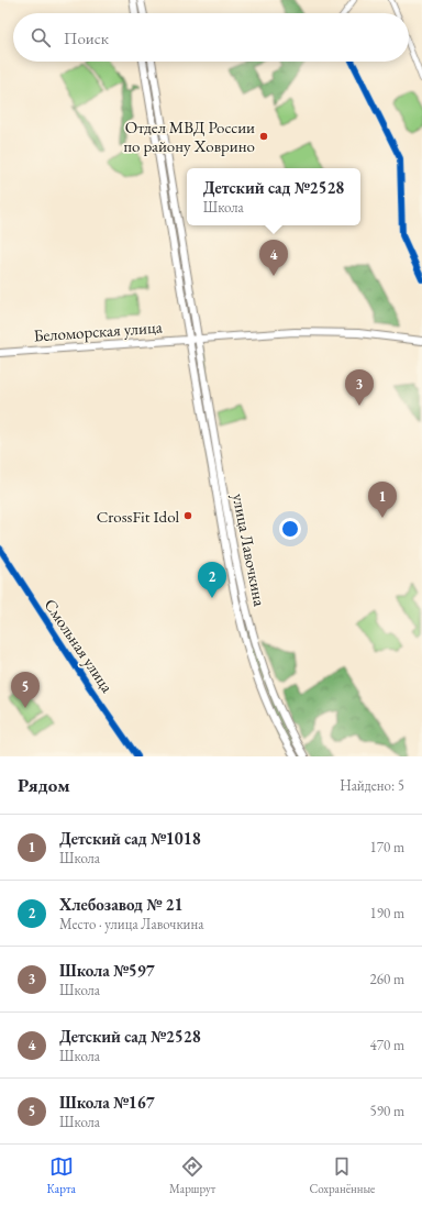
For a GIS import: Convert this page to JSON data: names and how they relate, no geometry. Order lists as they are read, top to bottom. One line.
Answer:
{"streets":{"main road":["Беломорская улица","улица Лавочкина"],"street":["Смольная улица"]},"crossings":[["Беломорская улица","улица Лавочкина"]],"places":["Отдел МВД России по району Ховрино","CrossFit Idol"],"page":{"search":"Поиск","popup":["Детский сад №2528","Школа"],"pins":["4","3","1","2","5"],"heading":["Рядом","Найдено: 5"],"list":[{"mark":"1","name":"Детский сад №1018","note":"Школа","value":"170 m"},{"mark":"2","name":"Хлебозавод № 21","note":"Место · улица Лавочкина","value":"190 m"},{"mark":"3","name":"Школа №597","note":"Школа","value":"260 m"},{"mark":"4","name":"Детский сад №2528","note":"Школа","value":"470 m"},{"mark":"5","name":"Школа №167","note":"Школа","value":"590 m"}],"nav":["Карта","Маршрут","Сохранённые"]}}
